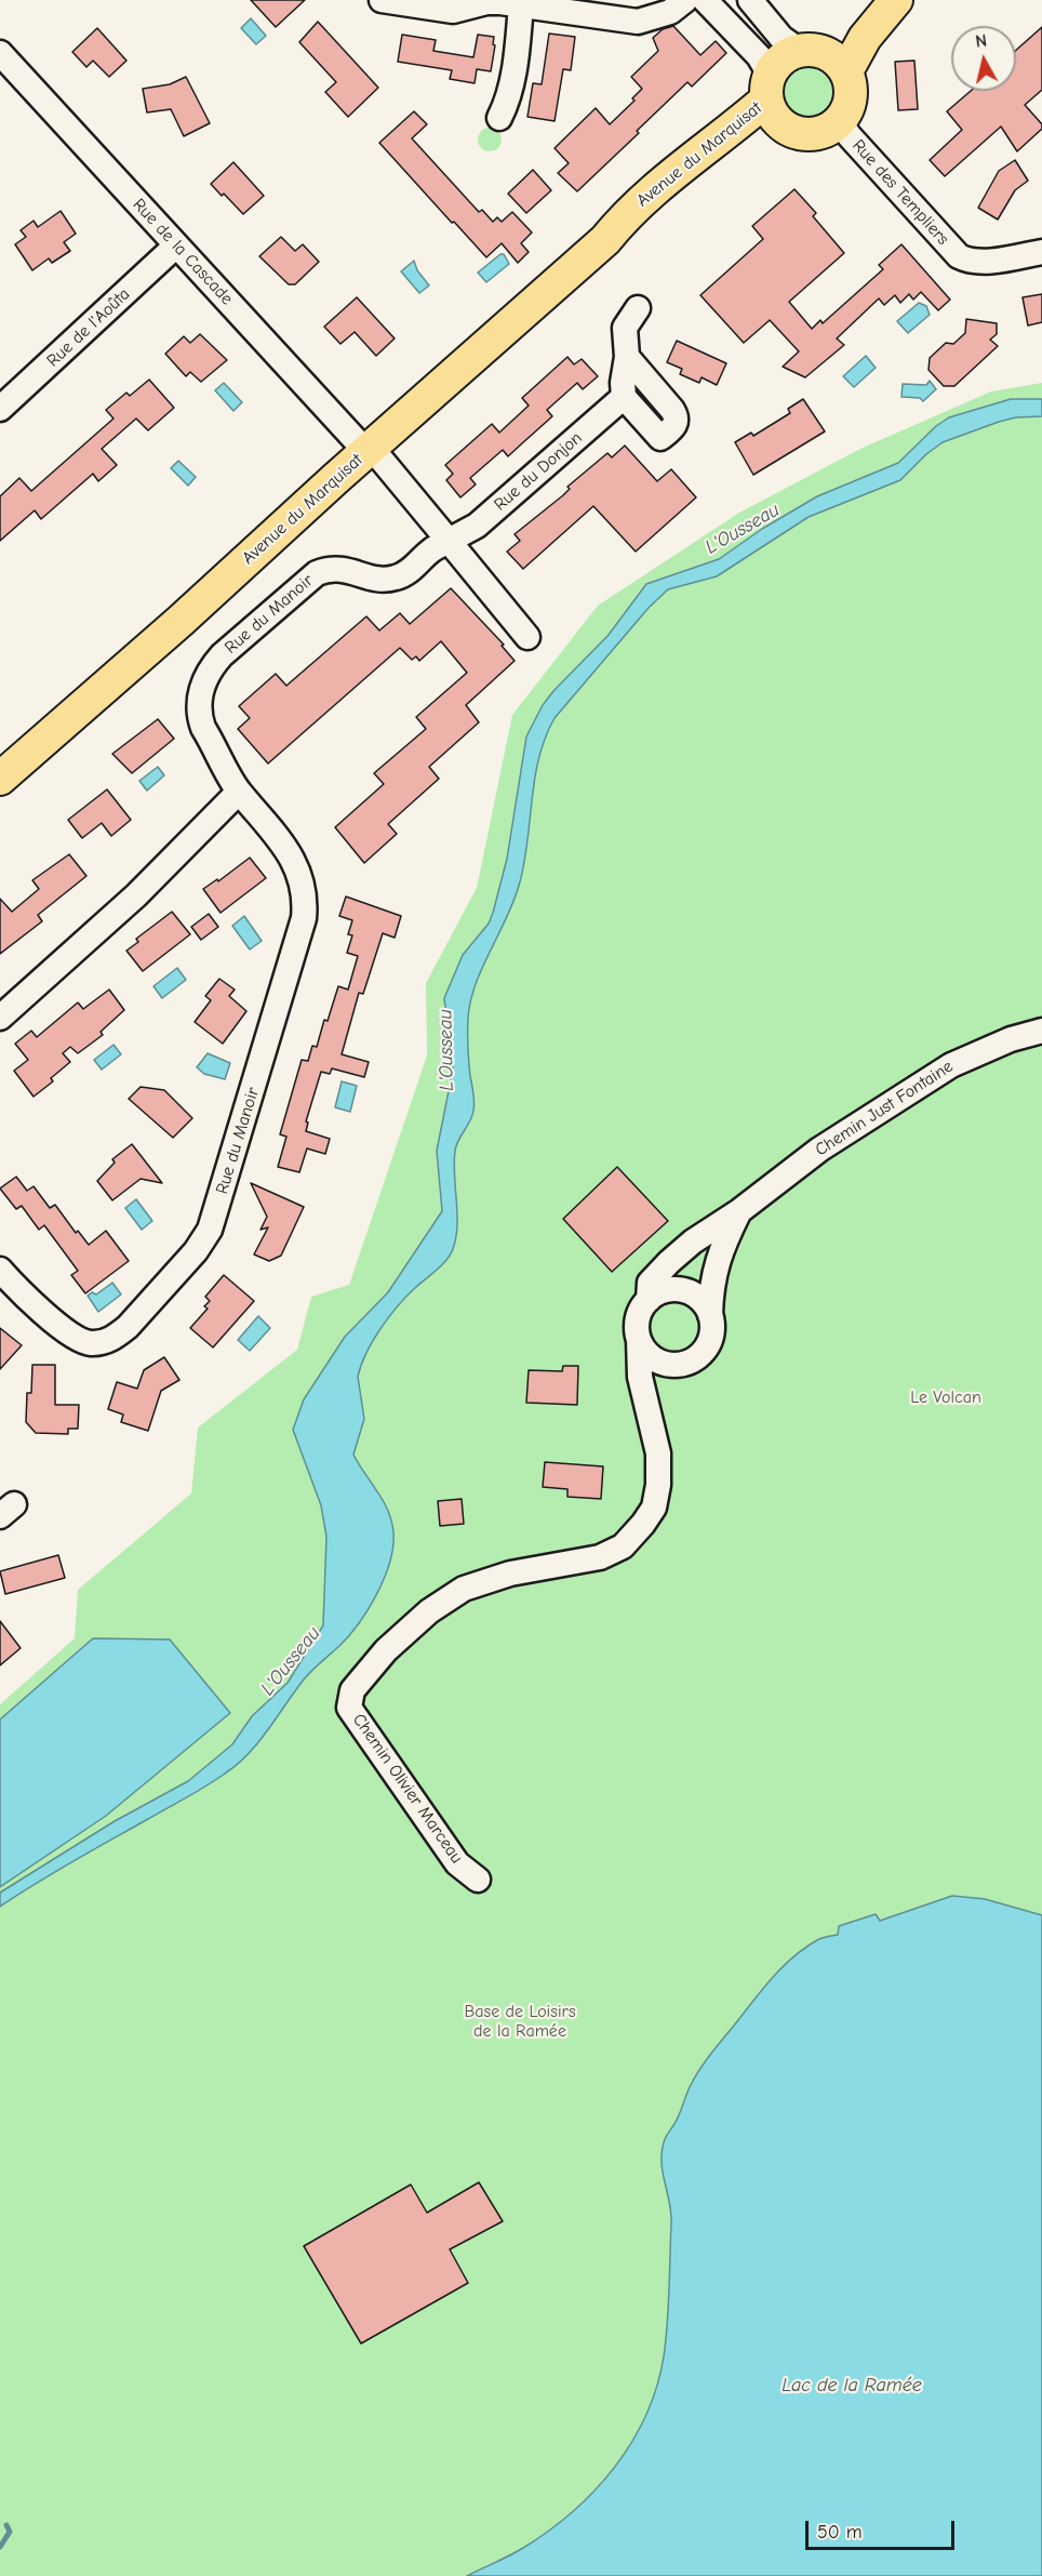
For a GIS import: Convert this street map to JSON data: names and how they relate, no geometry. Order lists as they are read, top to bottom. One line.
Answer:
{"streets":{"main road":["Avenue du Marquisat"],"street":["Rue des Templiers","Rue de la Cascade","Rue de l'Aoûta","Rue du Donjon","Rue du Manoir","Chemin Just Fontaine","Chemin Olivier Marceau"]},"crossings":[["Avenue du Marquisat","Rue des Templiers"],["Avenue du Marquisat","Rue de la Cascade"],["Rue de la Cascade","Rue de l'Aoûta"],["Rue du Donjon","Rue du Manoir"],["Chemin Just Fontaine","Chemin Olivier Marceau"]],"water":["L'Ousseau","Lac de la Ramée"],"parks":["Le Volcan","Base de Loisirs de la Ramée"],"scale_bar":"50 m","north":"top"}
